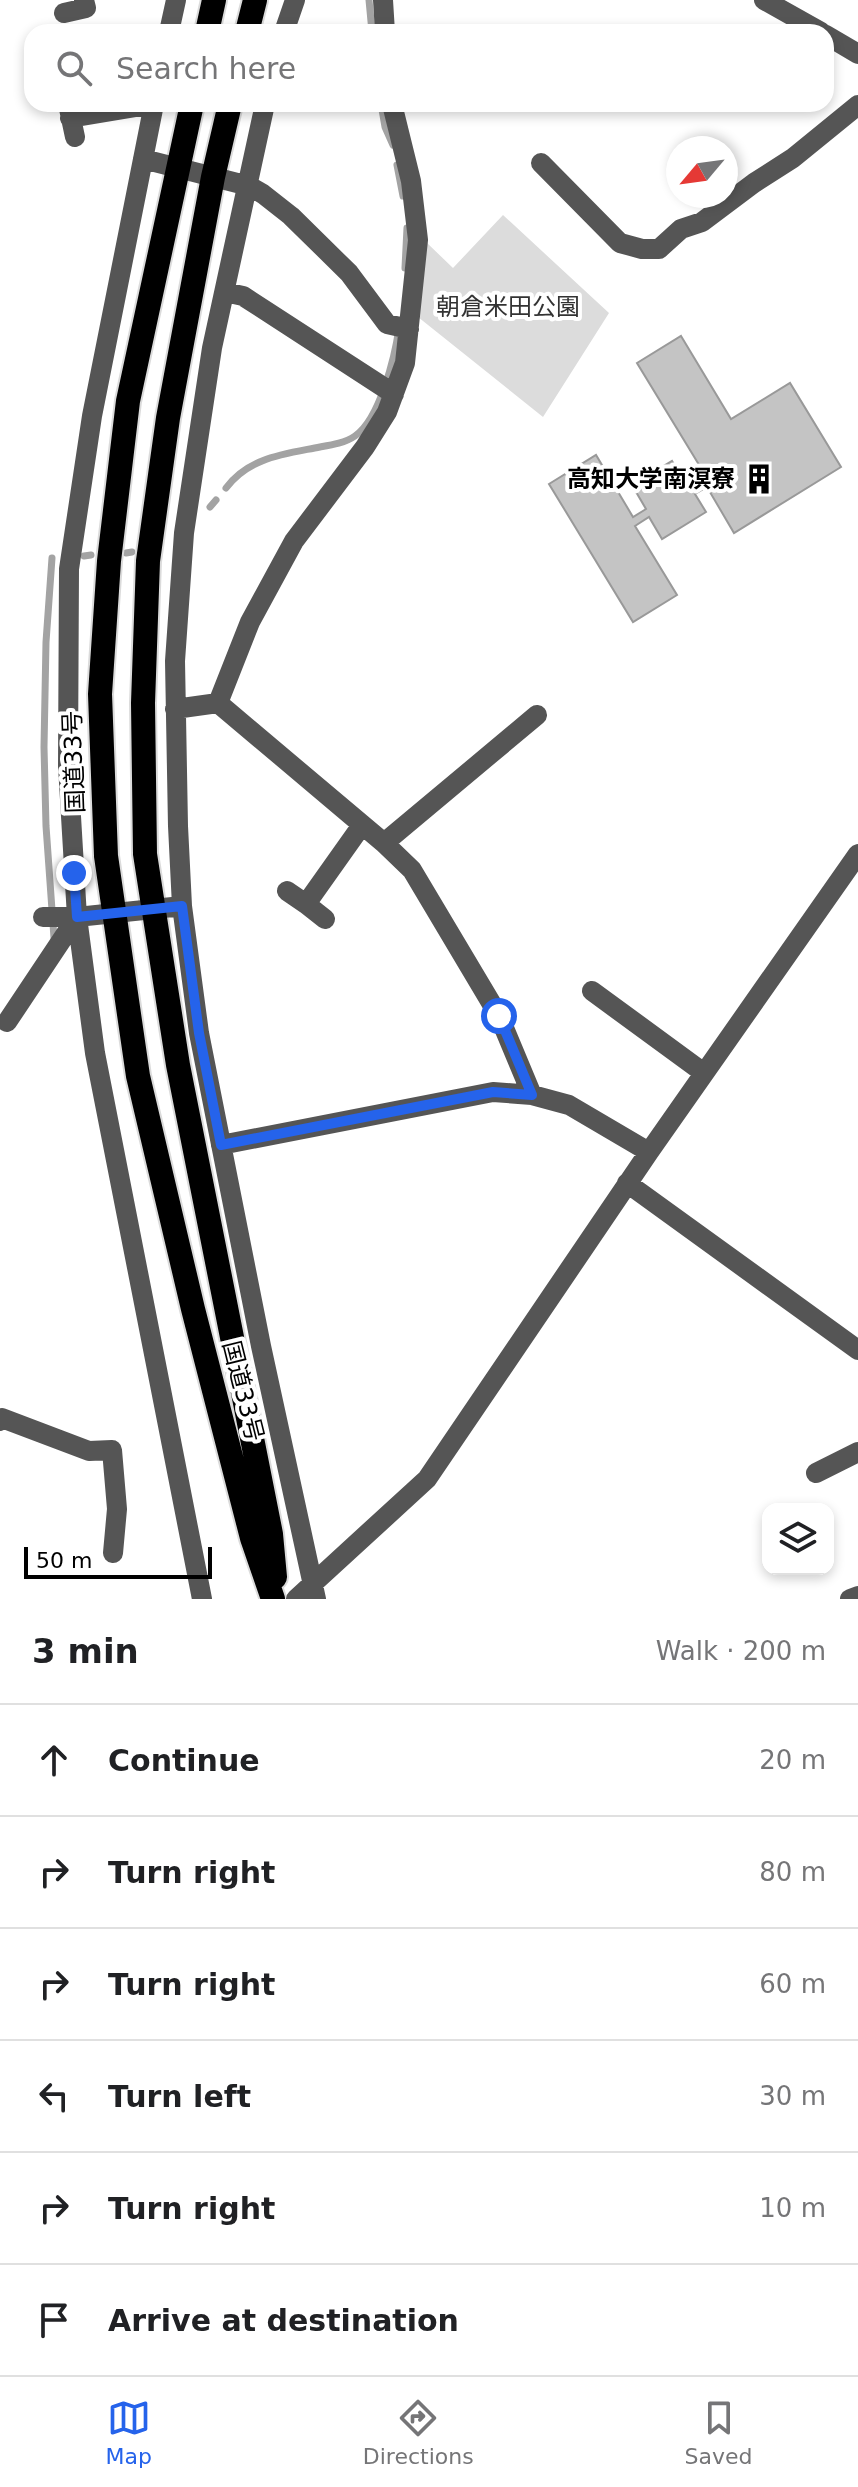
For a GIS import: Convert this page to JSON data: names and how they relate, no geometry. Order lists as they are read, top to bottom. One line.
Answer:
{"streets":{"highway":["国道33号"]},"parks":["朝倉米田公園"],"places":{"building":["高知大学南溟寮"]},"scale_bar":"50 m","north":"bottom left","page":{"search":"Search here","scale":"50 m","heading":["3 min","Walk · 200 m"],"list":[["Continue","20 m"],["Turn right","80 m"],["Turn right","60 m"],["Turn left","30 m"],["Turn right","10 m"],"Arrive at destination"],"nav":["Map","Directions","Saved"]}}
